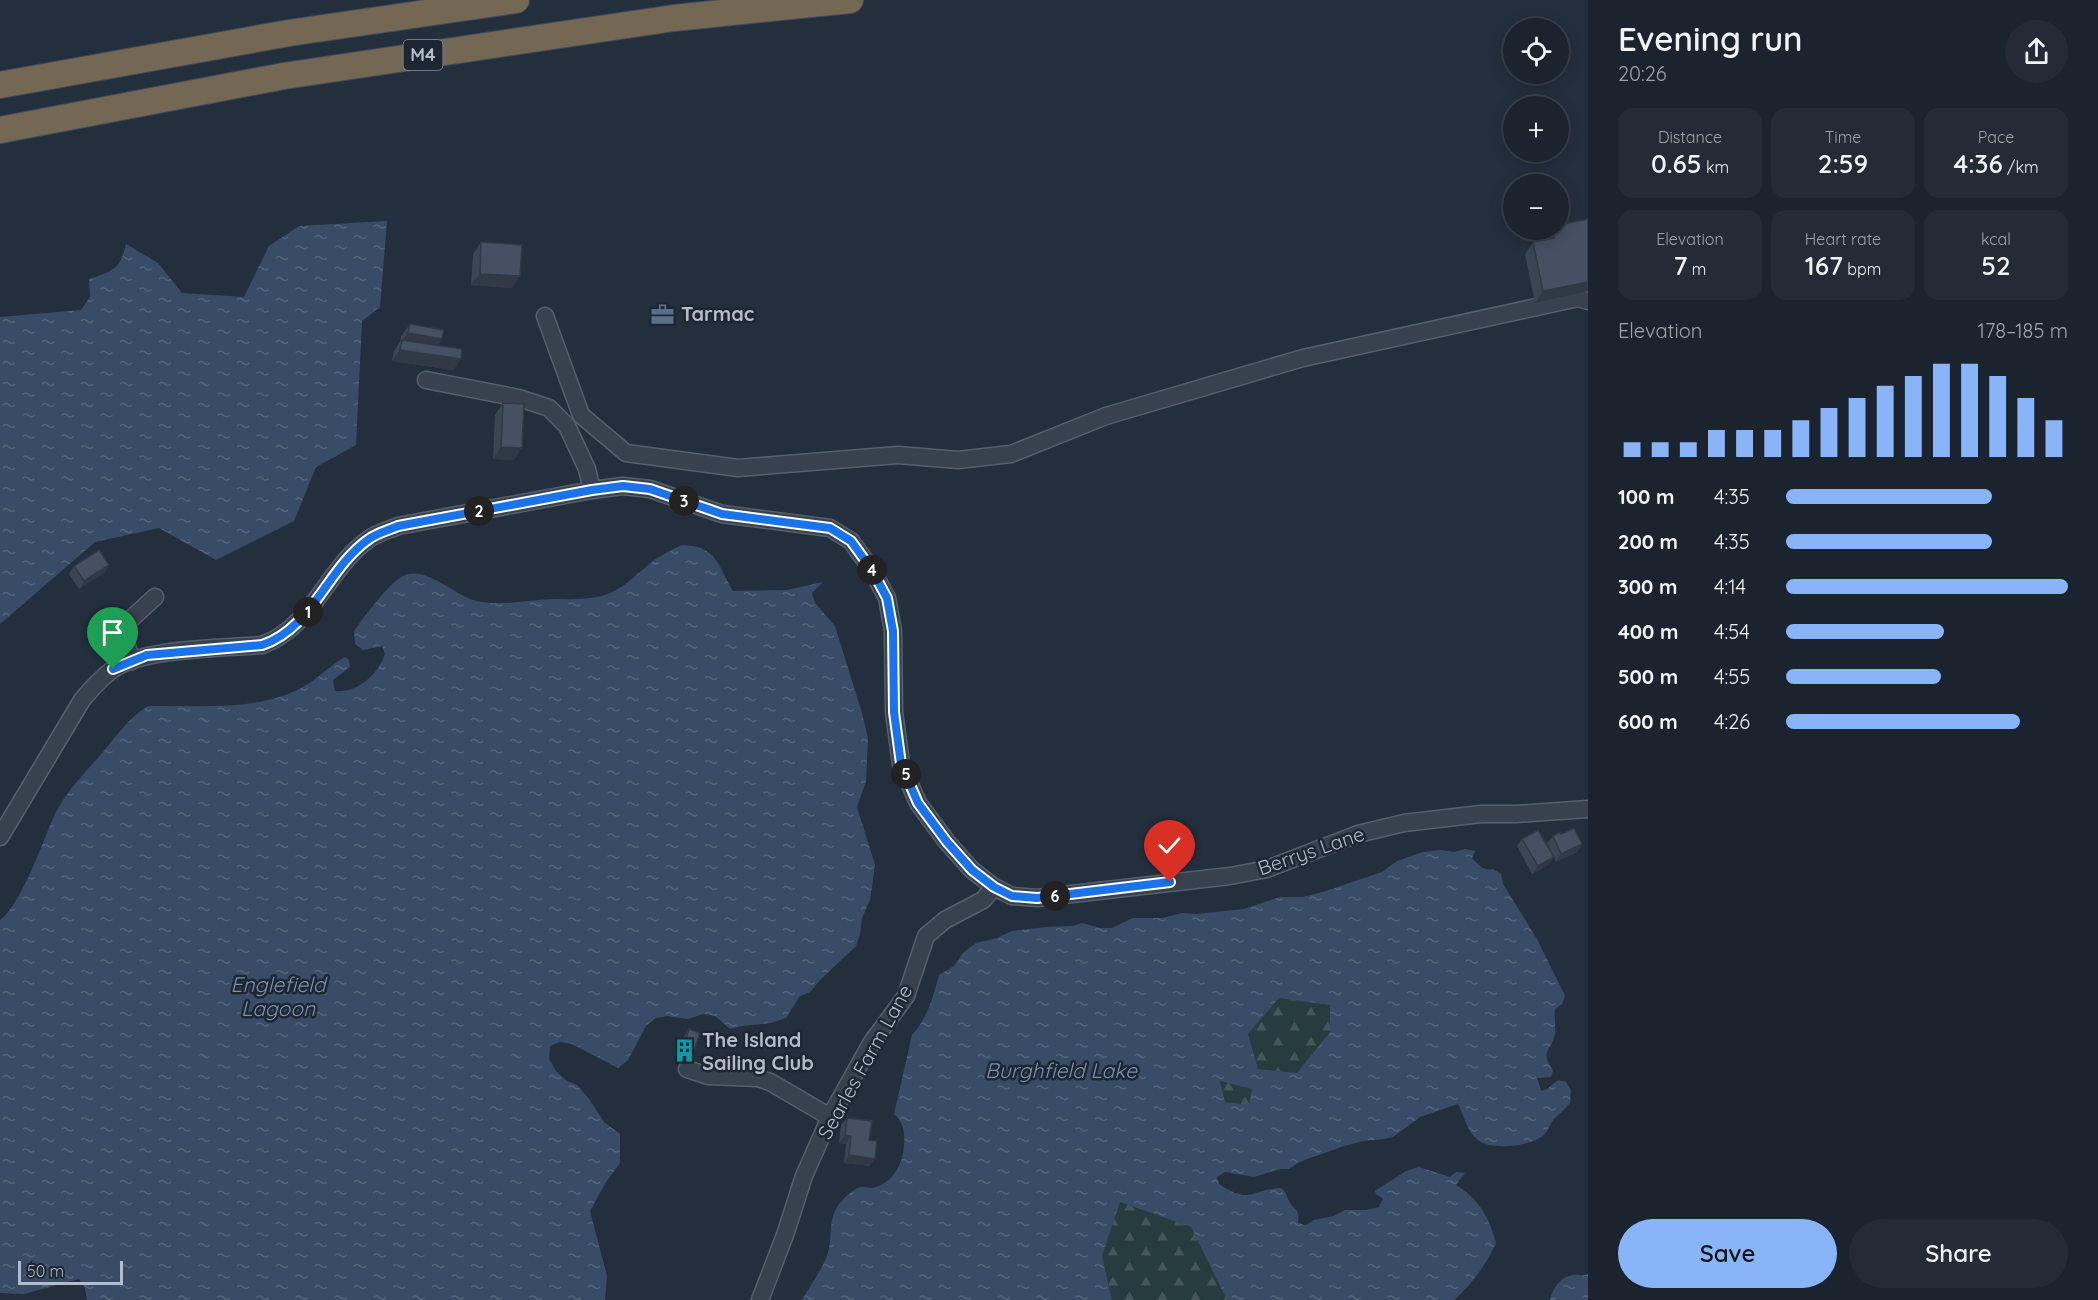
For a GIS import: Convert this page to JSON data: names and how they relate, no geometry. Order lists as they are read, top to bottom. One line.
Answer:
{"streets":{"highway":["M4"],"street":["Berrys Lane","Searles Farm Lane"]},"crossings":[["Berrys Lane","Searles Farm Lane"]],"water":["Englefield Lagoon","Burghfield Lake"],"places":{"office":["Tarmac"],"building":["The Island Sailing Club"]},"scale_bar":"50 m","page":{"heading":["Evening run","20:26"],"map_buttons":["+","−"],"stats":[["Distance","0.65 km"],["Time","2:59"],["Pace","4:36 /km"],["Elevation","7 m"],["Heart rate","167 bpm"],["kcal","52"]],"chart":["Elevation","178–185 m"],"list":[{"name":"100 m","note":"4:35"},{"name":"200 m","note":"4:35"},{"name":"300 m","note":"4:14"},{"name":"400 m","note":"4:54"},{"name":"500 m","note":"4:55"},{"name":"600 m","note":"4:26"}],"pins":["3","2","4","1","5","6"],"buttons":["Save","Share"],"scale":"50 m"}}
